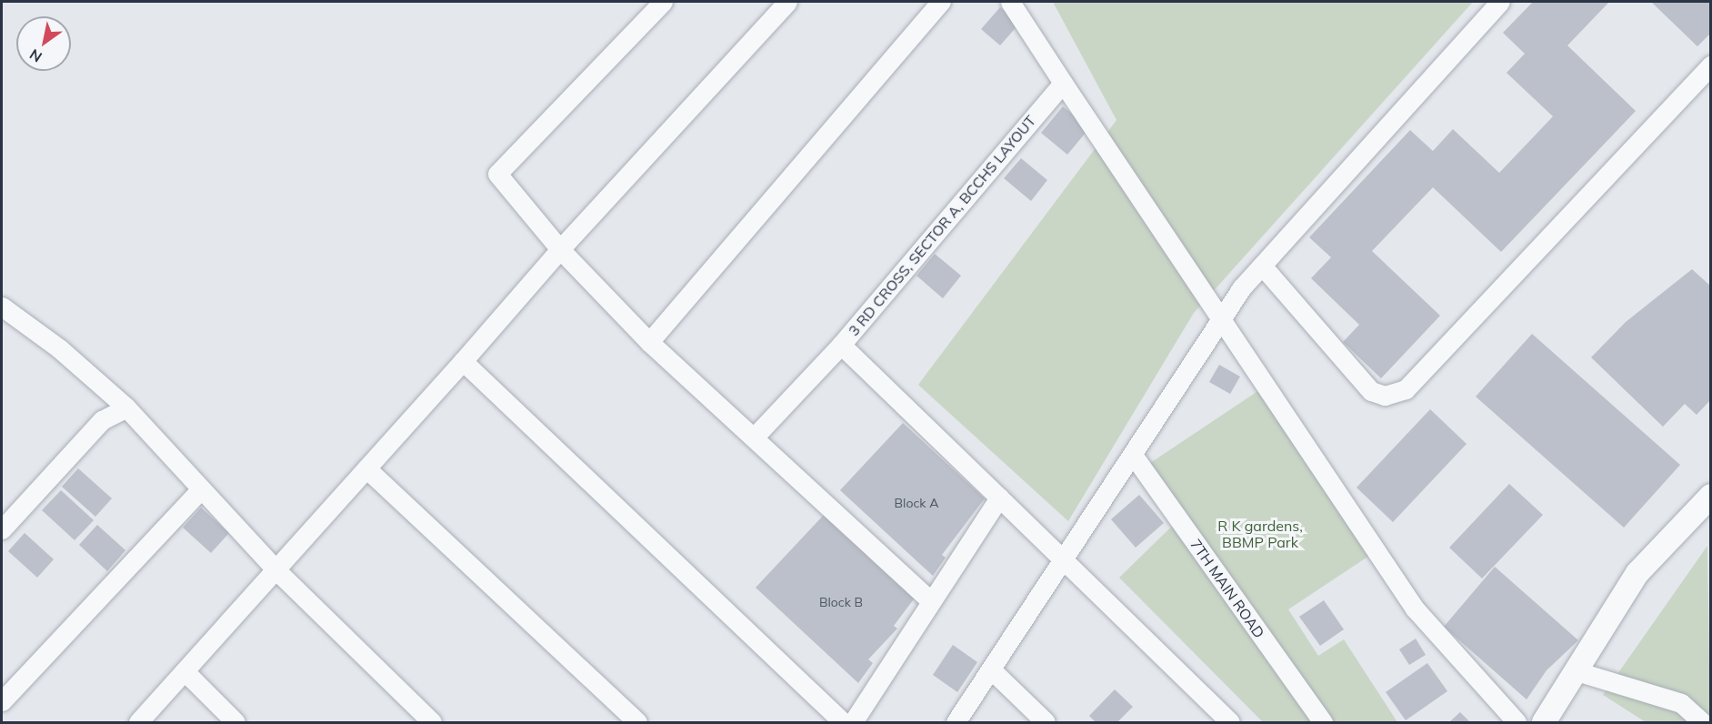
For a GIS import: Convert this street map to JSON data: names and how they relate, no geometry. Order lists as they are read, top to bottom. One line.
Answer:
{"streets":{"street":["3 RD CROSS, SECTOR A, BCCHS LAYOUT","7TH MAIN ROAD"]},"parks":["R K gardens, BBMP Park"],"house_numbers":["Block A","Block B"],"north":"bottom left"}
